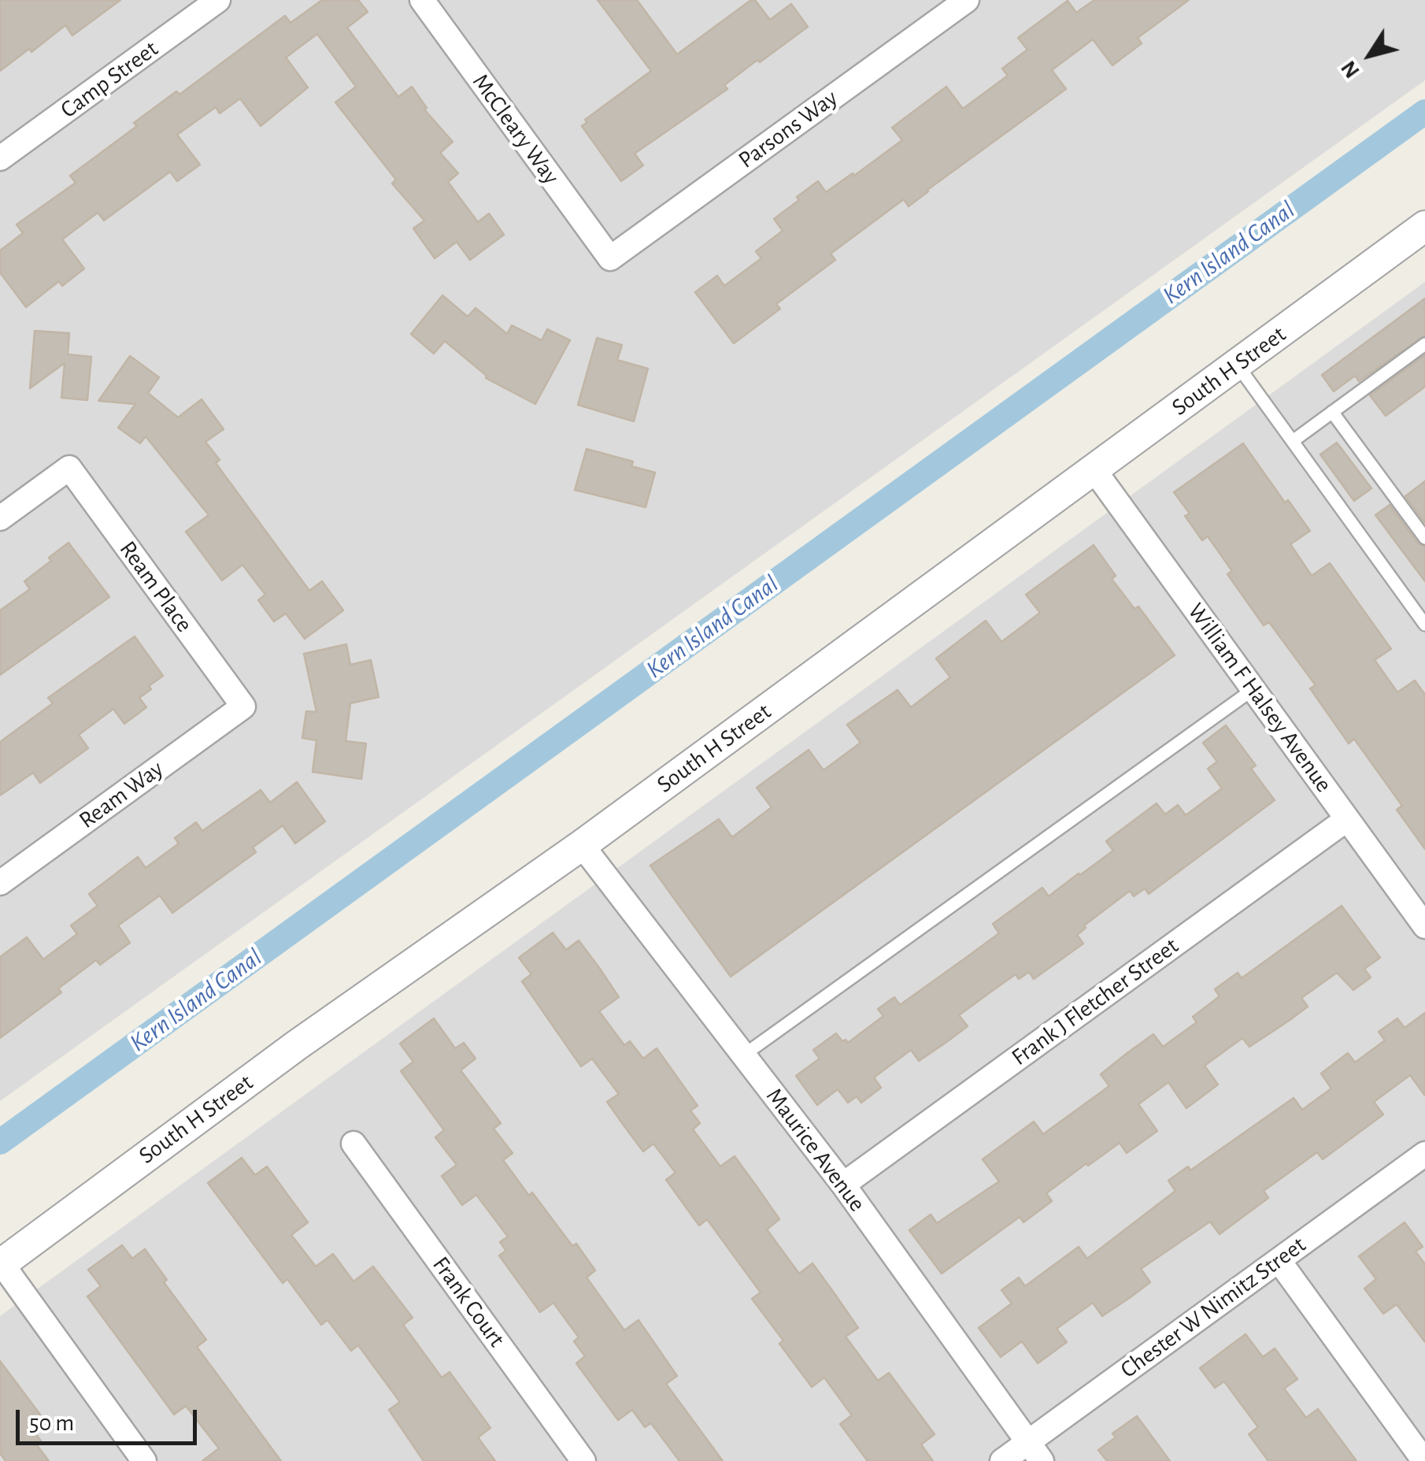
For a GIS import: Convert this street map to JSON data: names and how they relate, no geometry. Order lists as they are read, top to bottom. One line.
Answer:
{"streets":{"street":["Camp Street","McCleary Way","Parsons Way","South H Street","Ream Place","William F Halsey Avenue","Ream Way","Frank J Fletcher Street","Maurice Avenue","Frank Court","Chester W Nimitz Street"]},"crossings":[["McCleary Way","Parsons Way"],["South H Street","William F Halsey Avenue"],["South H Street","Maurice Avenue"],["Ream Place","Ream Way"],["William F Halsey Avenue","Frank J Fletcher Street"],["Frank J Fletcher Street","Maurice Avenue"],["Maurice Avenue","Chester W Nimitz Street"]],"water":["Kern Island Canal"],"scale_bar":"50 m","north":"bottom left"}
